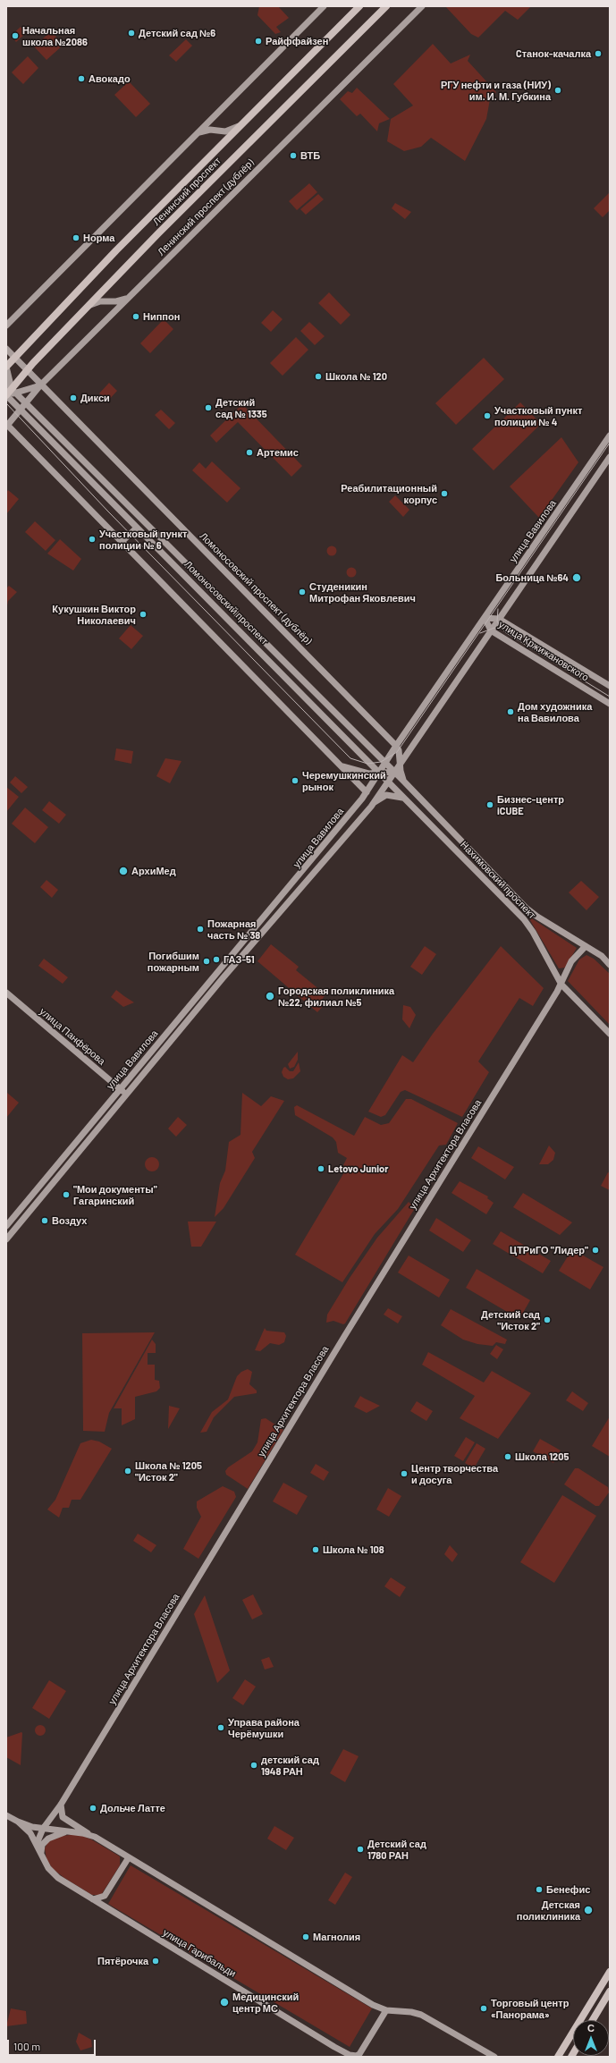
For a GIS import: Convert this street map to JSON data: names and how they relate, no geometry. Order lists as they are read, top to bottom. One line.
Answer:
{"streets":{"main road":["Ленинский проспект"],"street":["Ленинский проспект (дублёр)","улица Вавилова","Ломоносовский проспект (дублёр)","Ломоносовский проспект","улица Кржижановского","Нахимовский проспект","улица Панфёрова","улица Архитектора Власова","улица Гарибальди"]},"crossings":[["Ленинский проспект","Ломоносовский проспект (дублёр)"],["Ленинский проспект","Ломоносовский проспект"],["Ленинский проспект (дублёр)","Ломоносовский проспект (дублёр)"],["Ленинский проспект (дублёр)","Ломоносовский проспект"],["улица Вавилова","Ломоносовский проспект (дублёр)"],["улица Вавилова","Ломоносовский проспект"],["улица Вавилова","улица Кржижановского"],["улица Вавилова","Нахимовский проспект"],["улица Вавилова","улица Панфёрова"],["Ломоносовский проспект (дублёр)","Нахимовский проспект"],["Ломоносовский проспект","Нахимовский проспект"],["Нахимовский проспект","улица Архитектора Власова"],["улица Архитектора Власова","улица Гарибальди"]],"places":["Детский сад №6","Начальная школа №2086","Райффайзен","Cтанок-качалка","Авокадо","РГУ нефти и газа (НИУ) им. И. М. Губкина","ВТБ","Норма","Ниппон","Школа № 120","Дикси","Детский сад № 1335","Участковый пункт полиции № 4","Артемис","Реабилитационный корпус","Участковый пункт полиции № 6","Больница №64","Студеникин Митрофан Яковлевич","Кукушкин Виктор Николаевич","Дом художника на Вавилова","Черемушкинский рынок","Бизнес-центр iCUBE","АрхиМед","Пожарная часть № 38","ГАЗ-51","Погибшим пожарным","Городская поликлиника №22, филиал №5","Letovo Junior","\"Мои документы\" Гагаринский","Воздух","ЦТРиГО \"Лидер\"","Детский сад \"Исток 2\"","Школа 1205","Школа № 1205 \"Исток 2\"","Центр творчества и досуга","Школа № 108","Управа района Черёмушки","детский сад 1948 РАН","Дольче Латте","Детский сад 1780 РАН","Бенефис","Детская поликлиника","Магнолия","Пятёрочка","Медицинский центр МС","Торговый центр «Панорама»"],"scale_bar":"100 m","north":"top"}
